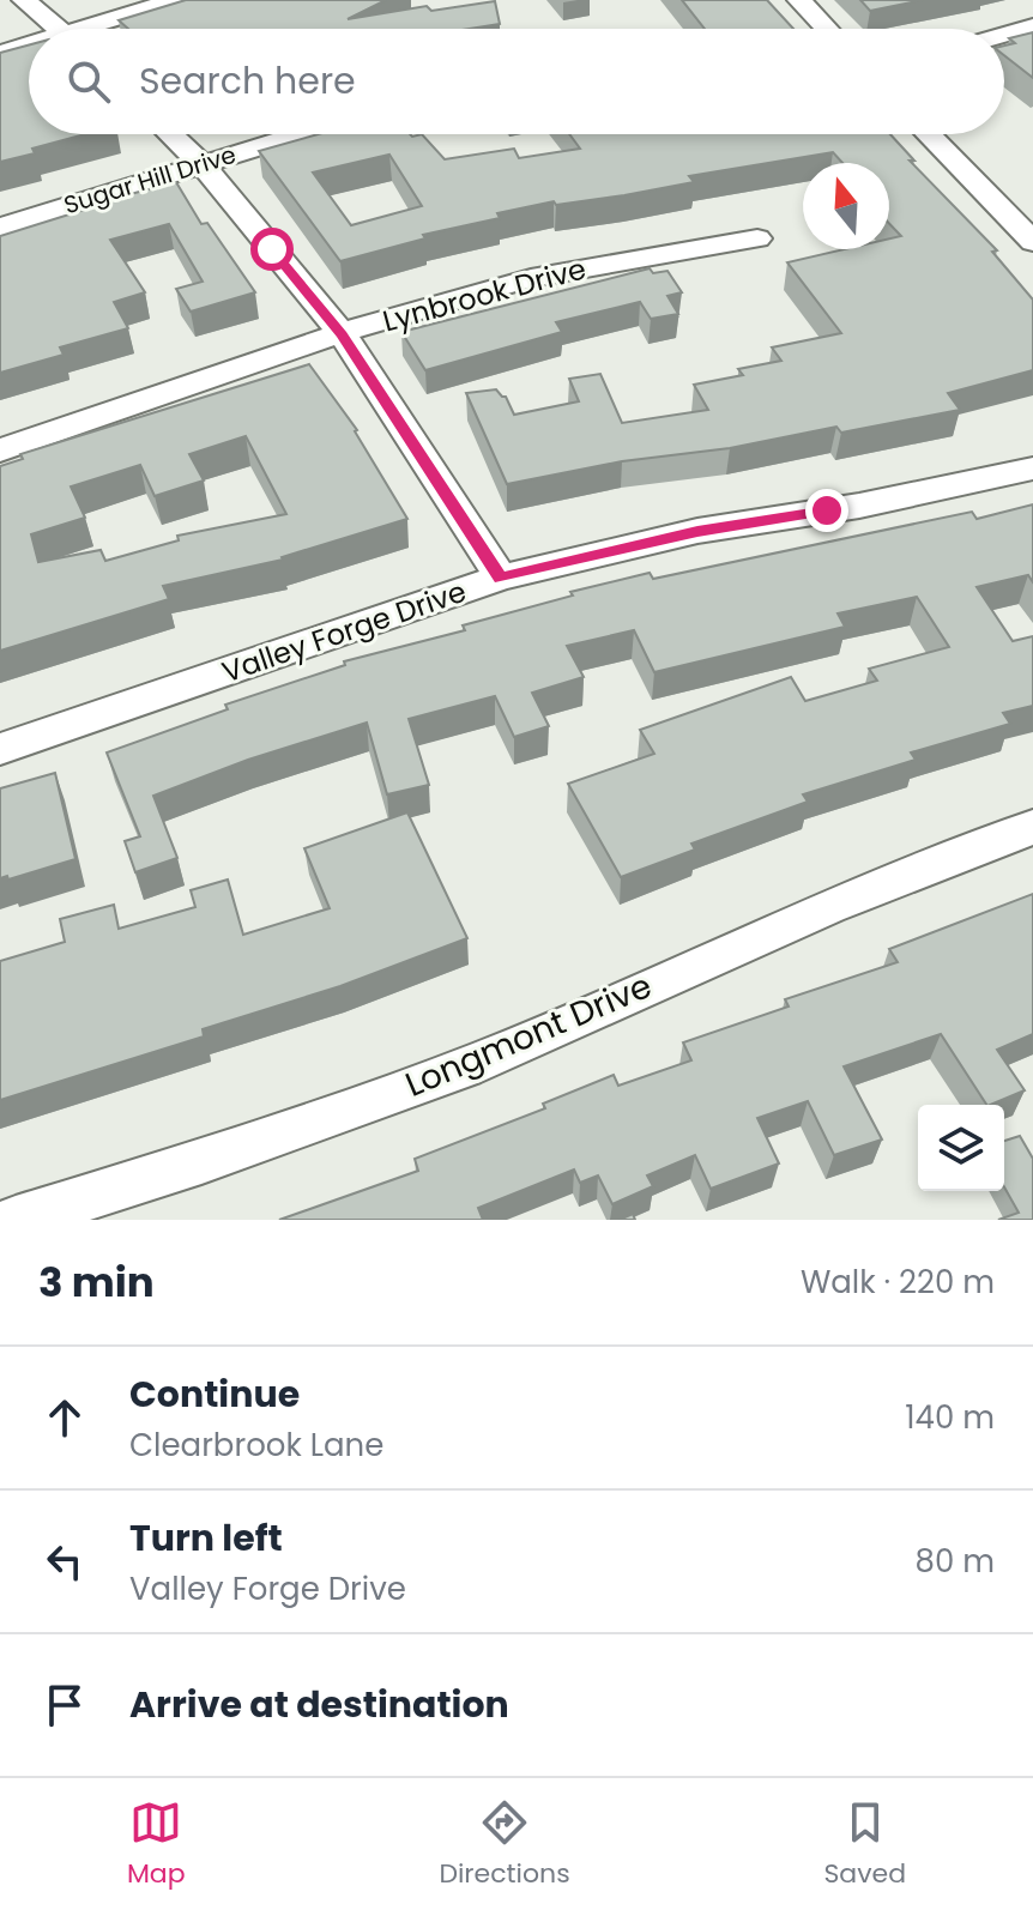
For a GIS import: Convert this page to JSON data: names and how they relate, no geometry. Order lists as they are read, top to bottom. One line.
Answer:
{"streets":{"street":["Sugar Hill Drive","Lynbrook Drive","Valley Forge Drive","Longmont Drive"]},"north":"top","page":{"search":"Search here","heading":["3 min","Walk · 220 m"],"list":[["Continue","Clearbrook Lane","140 m"],["Turn left","Valley Forge Drive","80 m"],"Arrive at destination"],"nav":["Map","Directions","Saved"]}}
